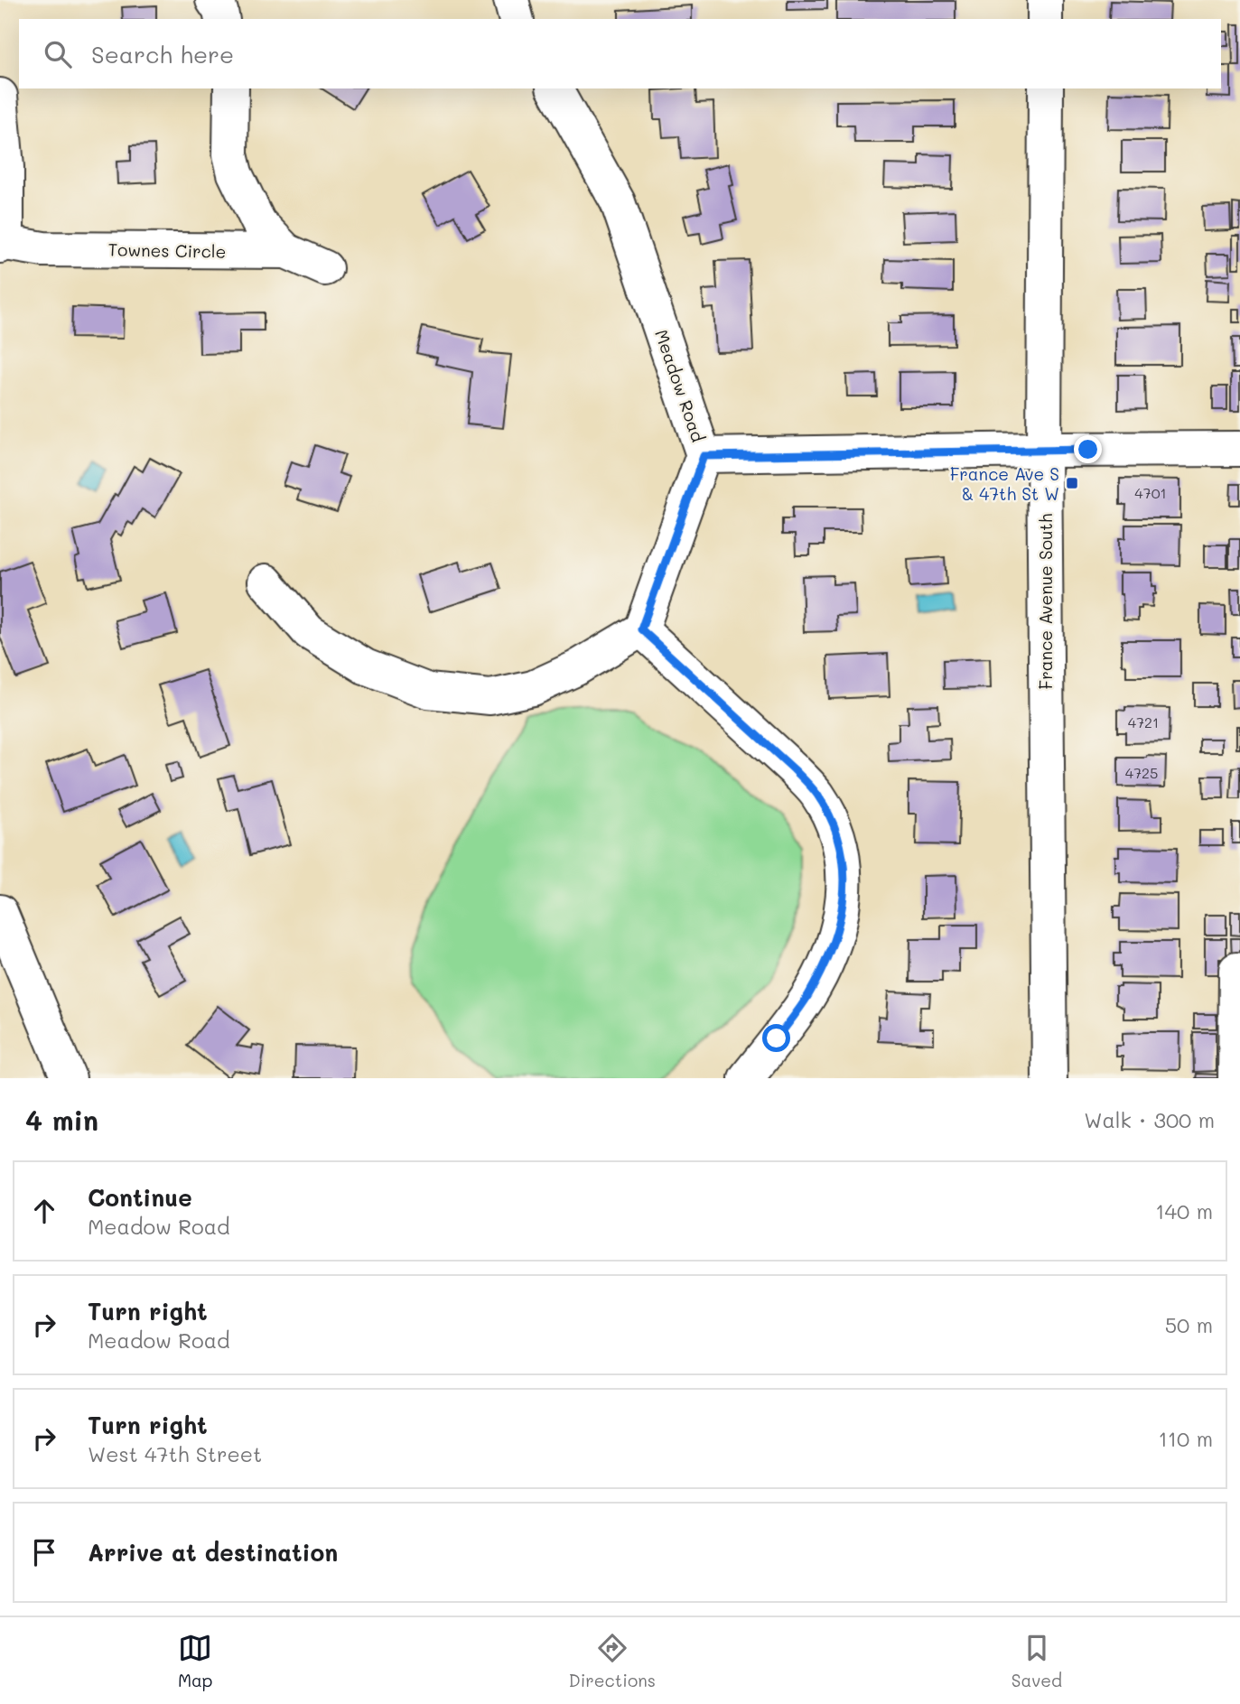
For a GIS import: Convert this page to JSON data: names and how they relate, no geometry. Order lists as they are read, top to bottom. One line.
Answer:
{"streets":{"street":["Townes Circle","Meadow Road","France Avenue South"]},"places":{"transit":["France Ave S & 47th St W"]},"house_numbers":["4701","4721","4725"],"page":{"search":"Search here","heading":["4 min","Walk · 300 m"],"list":[["Continue","Meadow Road","140 m"],["Turn right","Meadow Road","50 m"],["Turn right","West 47th Street","110 m"],"Arrive at destination"],"nav":["Map","Directions","Saved"]}}
